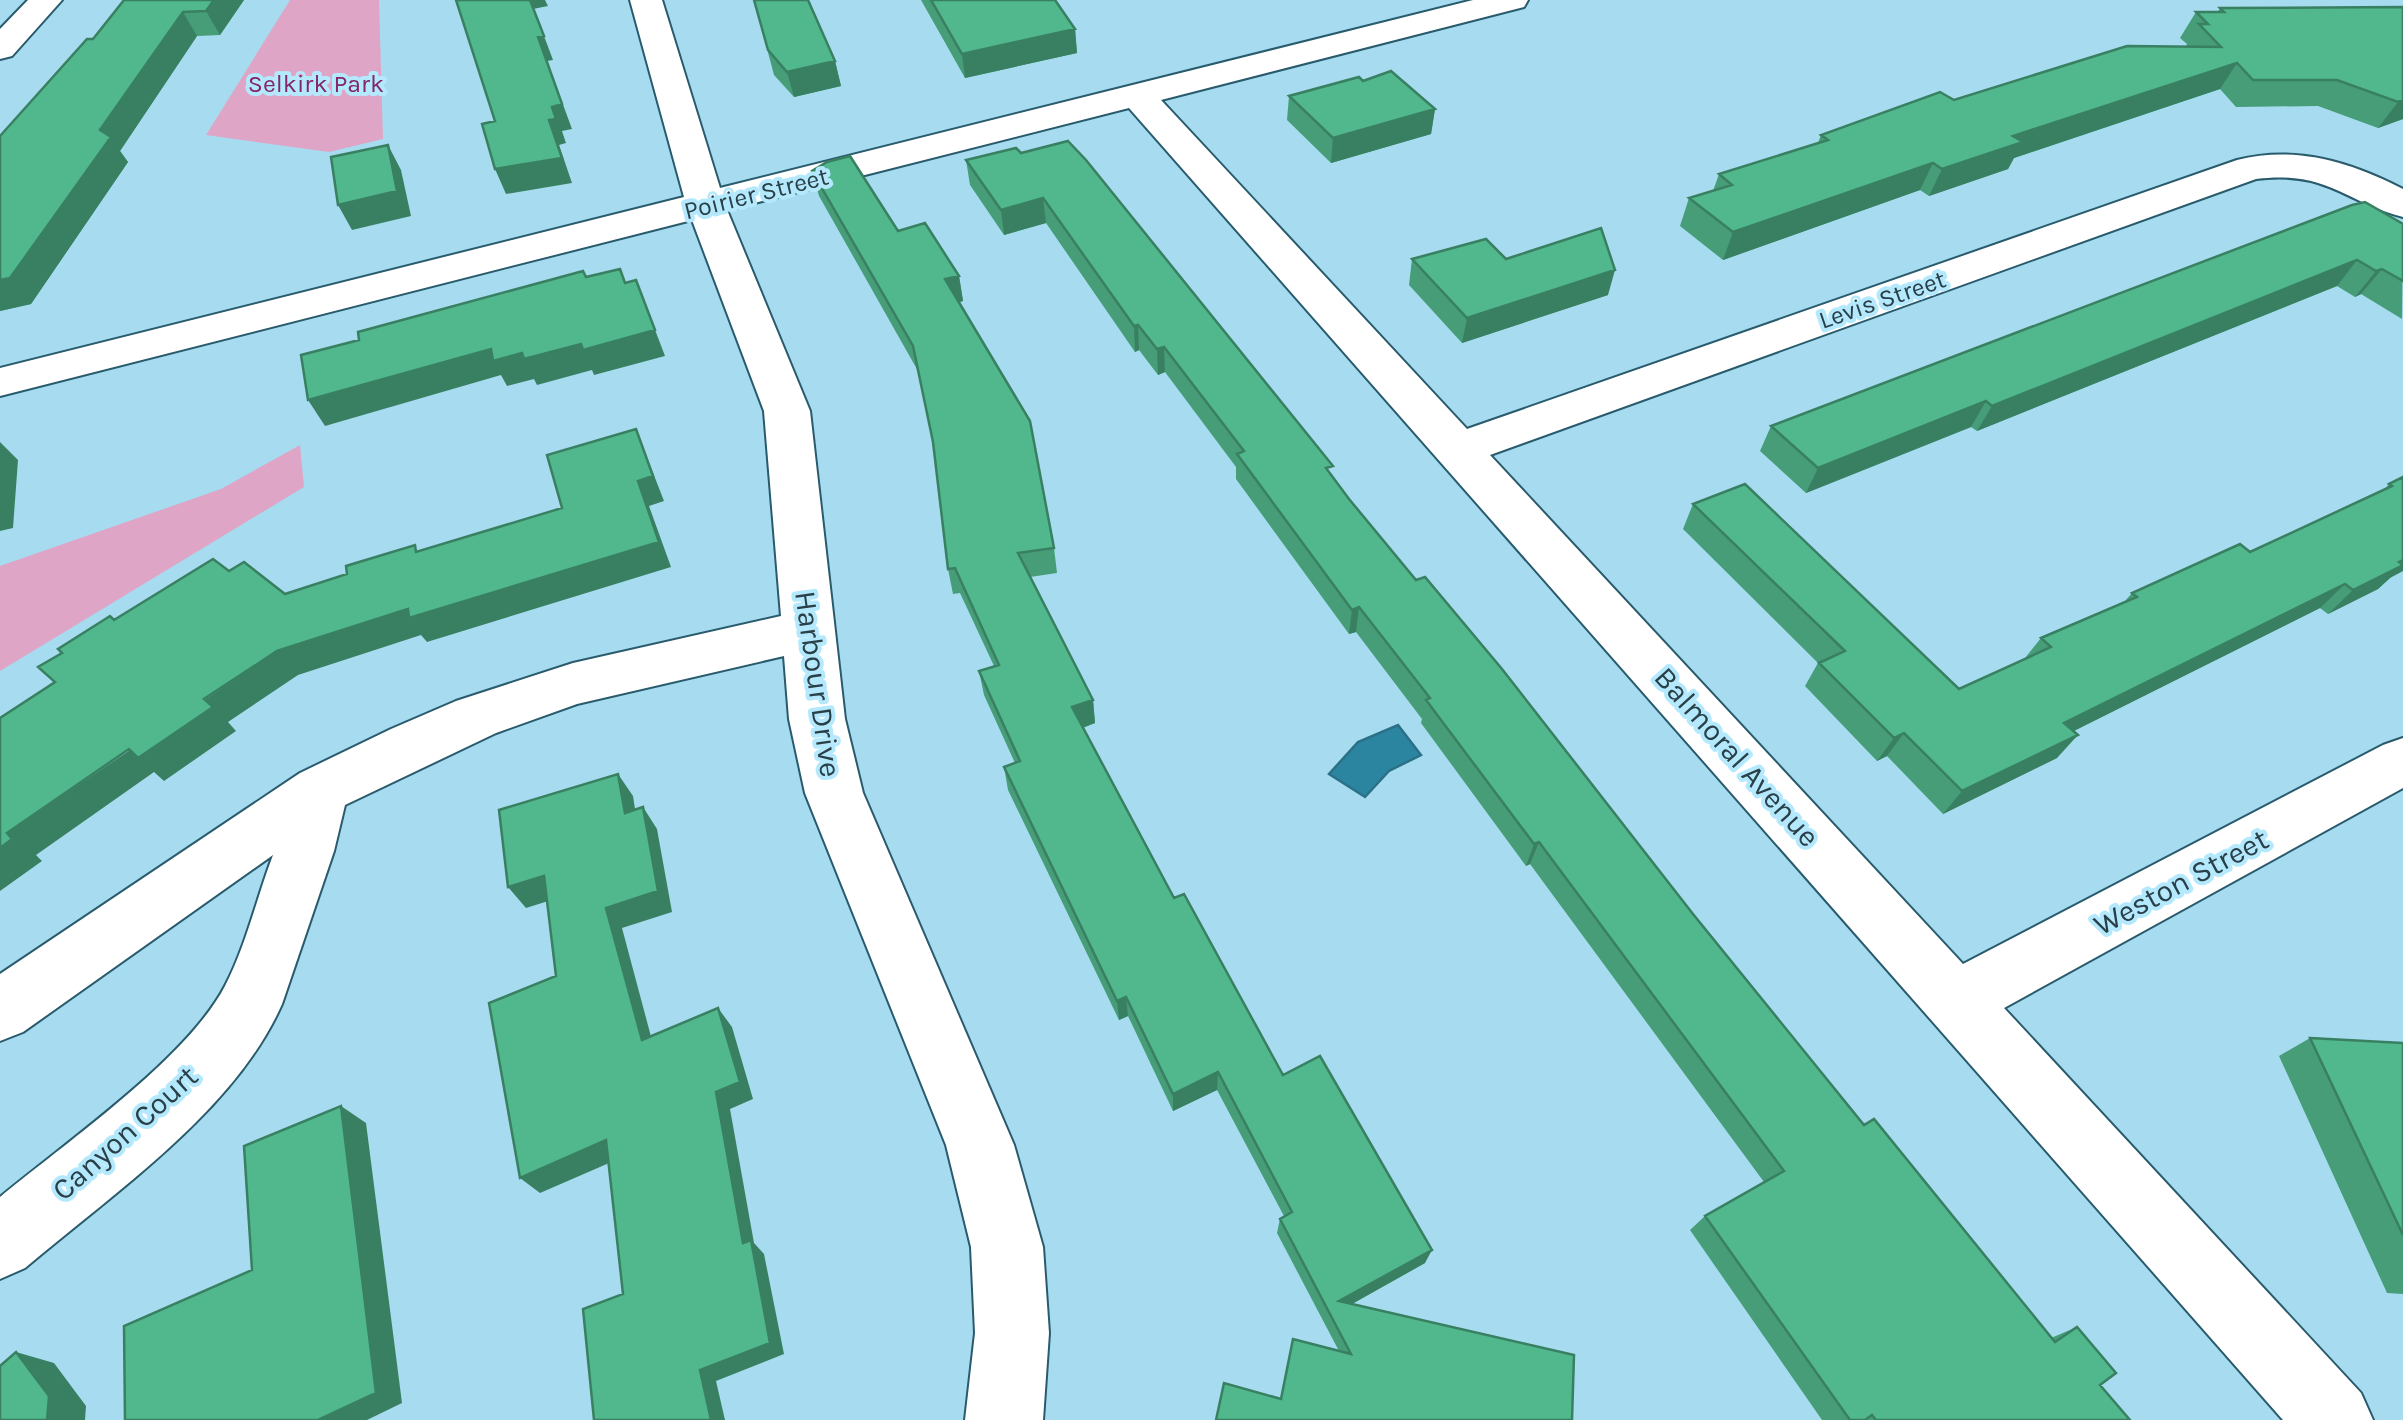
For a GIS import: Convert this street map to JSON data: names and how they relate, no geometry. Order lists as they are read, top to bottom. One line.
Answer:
{"streets":{"street":["Poirier Street","Levis Street","Harbour Drive","Balmoral Avenue","Weston Street","Canyon Court"]},"crossings":[["Poirier Street","Harbour Drive"],["Poirier Street","Balmoral Avenue"],["Levis Street","Balmoral Avenue"],["Balmoral Avenue","Weston Street"]],"parks":["Selkirk Park"]}
